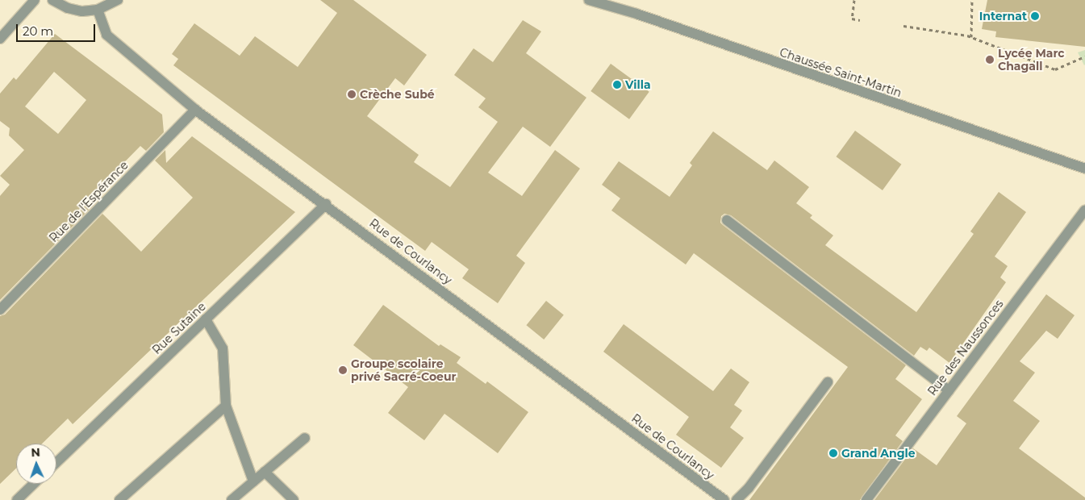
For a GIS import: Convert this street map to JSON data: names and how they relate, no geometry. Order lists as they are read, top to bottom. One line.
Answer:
{"streets":{"street":["Chaussée Saint-Martin","Rue de l'Espérance","Rue de Courlancy","Rue Sutaine","Rue des Naussonces"]},"crossings":[["Rue de l'Espérance","Rue de Courlancy"],["Rue de Courlancy","Rue Sutaine"]],"places":["Internat","Lycée Marc Chagall","Villa","Crèche Subé","Groupe scolaire privé Sacré-Coeur","Grand Angle"],"scale_bar":"20 m","north":"top"}
